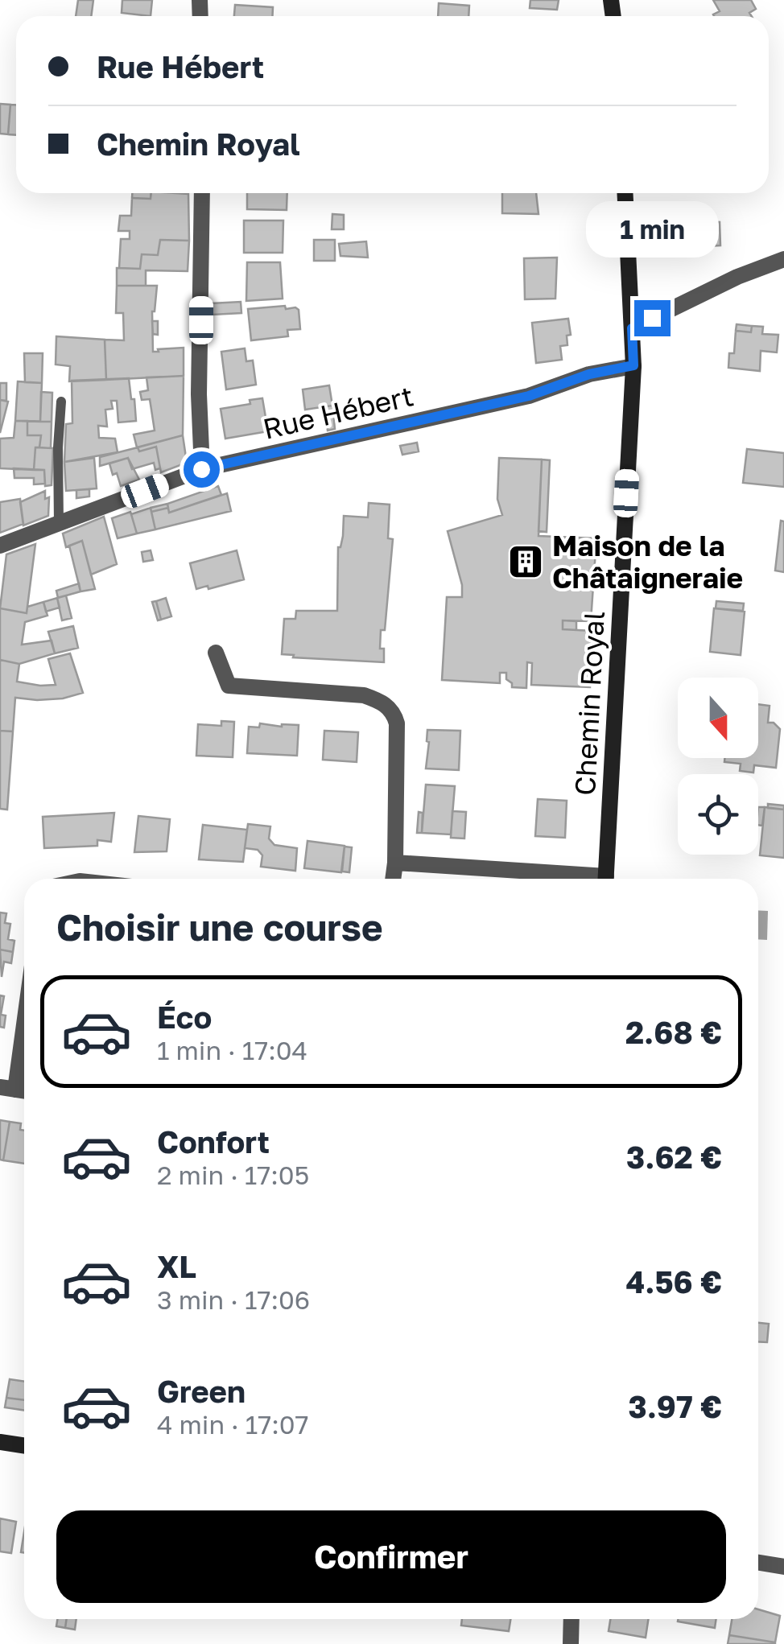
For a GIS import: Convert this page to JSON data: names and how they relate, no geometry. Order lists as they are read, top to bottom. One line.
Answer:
{"streets":{"street":["Rue Hébert","Chemin Royal"]},"crossings":[["Rue Hébert","Chemin Royal"]],"places":{"building":["Maison de la Châtaigneraie"]},"north":"bottom","page":{"banner":["Rue Hébert","Chemin Royal"],"bubble":"1 min","heading":"Choisir une course","list":[{"name":"Éco","note":"1 min · 17:04","value":"2.68 €"},{"name":"Confort","note":"2 min · 17:05","value":"3.62 €"},{"name":"XL","note":"3 min · 17:06","value":"4.56 €"},{"name":"Green","note":"4 min · 17:07","value":"3.97 €"}],"buttons":"Confirmer"}}
